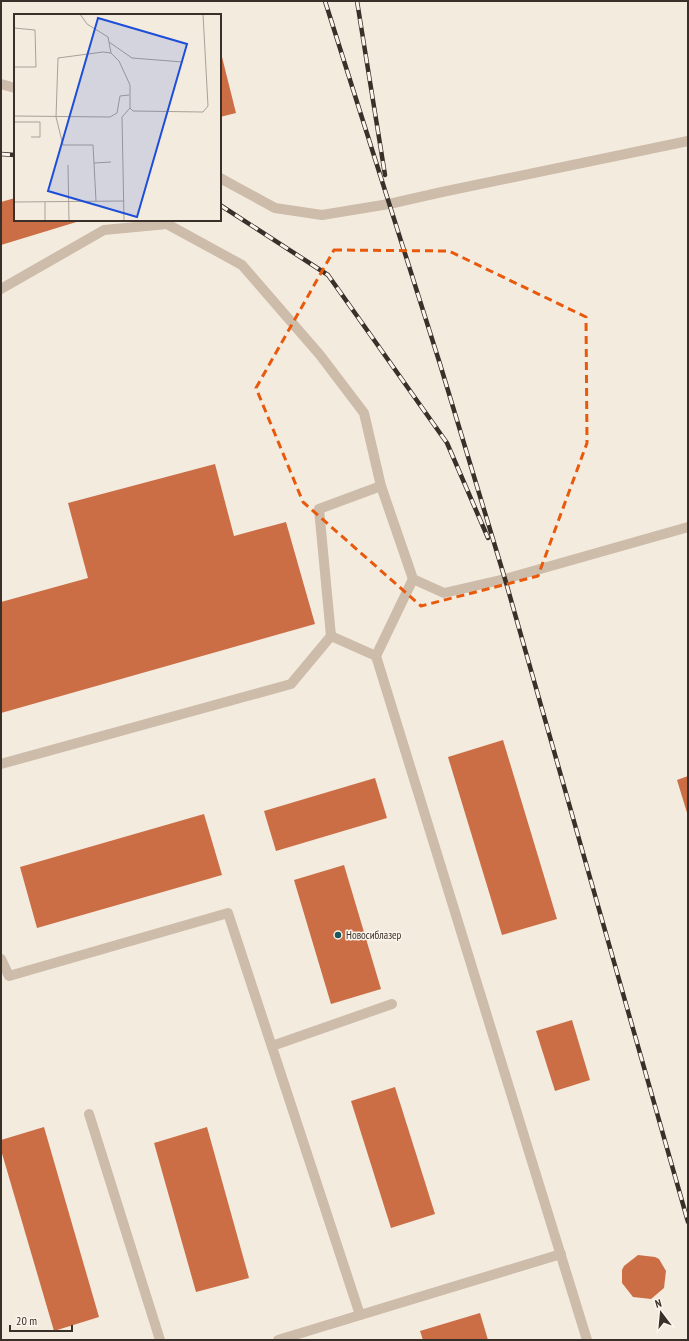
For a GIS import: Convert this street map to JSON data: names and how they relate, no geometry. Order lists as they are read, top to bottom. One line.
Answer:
{"places":["Новосиблазер"],"scale_bar":"20 m","north":"top"}
